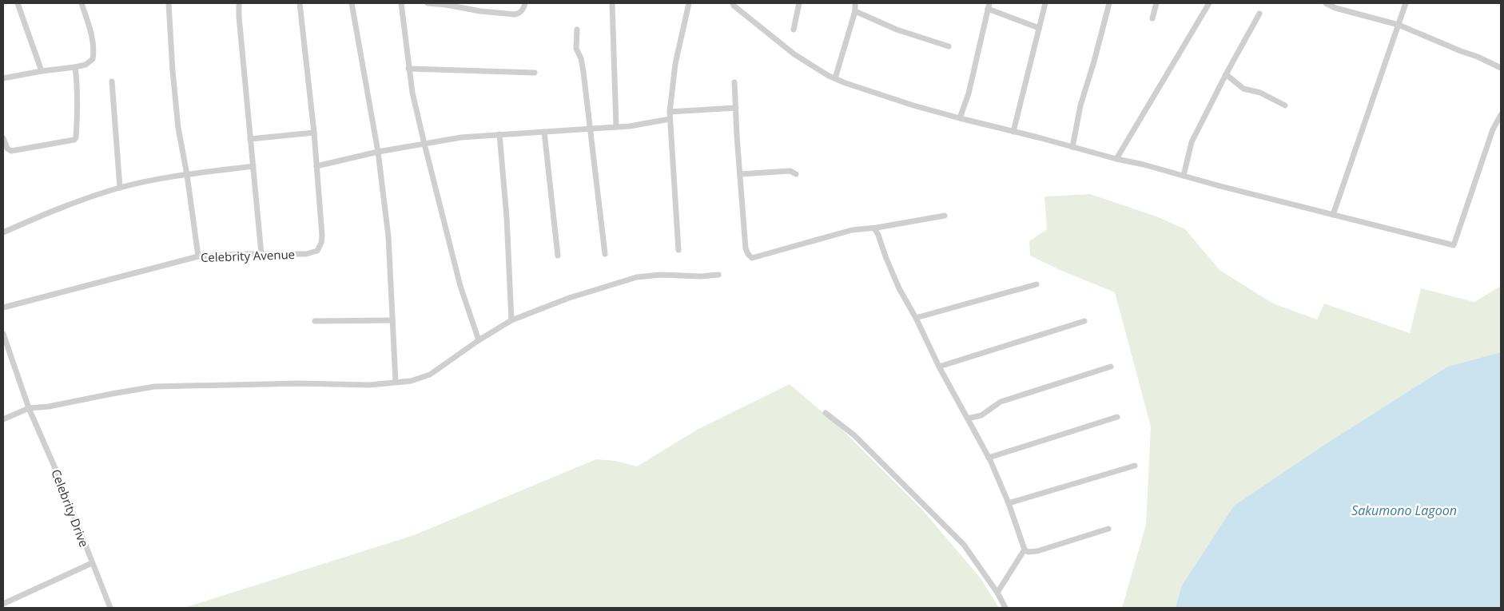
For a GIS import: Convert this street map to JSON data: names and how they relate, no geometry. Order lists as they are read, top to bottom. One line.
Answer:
{"streets":{"street":["Celebrity Avenue","Celebrity Drive"]},"water":["Sakumono Lagoon"]}
